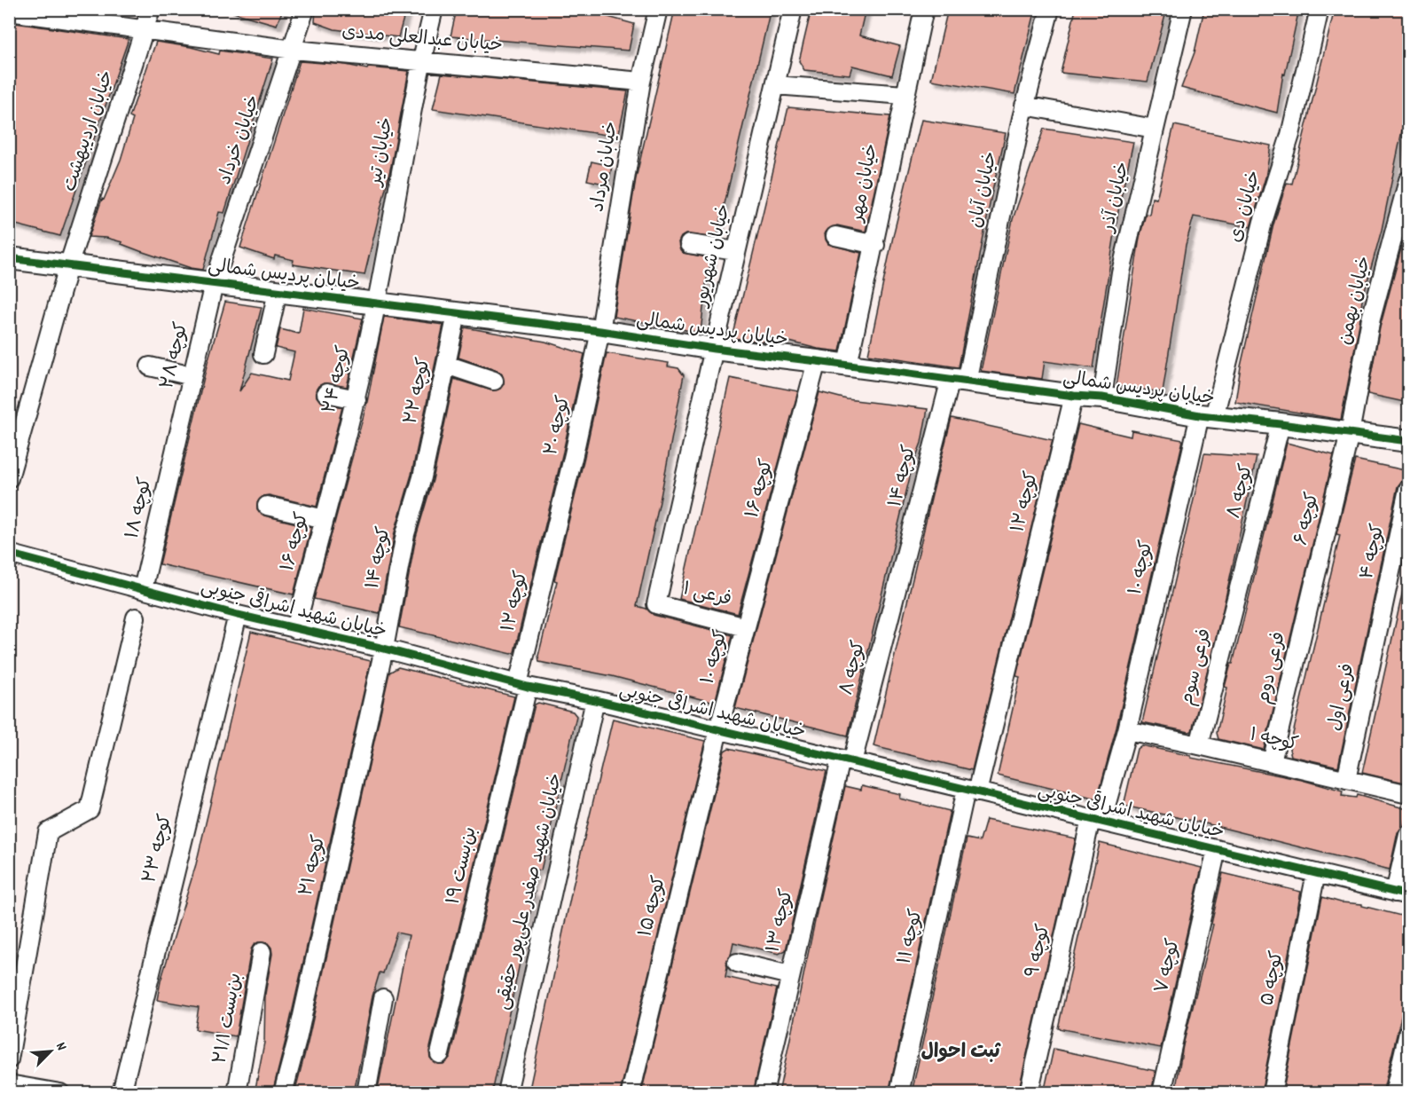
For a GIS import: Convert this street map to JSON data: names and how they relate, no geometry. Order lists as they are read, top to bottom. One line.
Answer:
{"streets":{"street":["خیابان عبدالعلی مددی","خیابان اردیبهشت","خیابان خرداد","خیابان تیر","خیابان مرداد","خیابان مهر","خیابان آبان","خیابان آذر","خیابان دی","خیابان شهریور","خیابان پردیس شمالی","خیابان بهمن","کوچه ۲۸","کوچه ۲۴","کوچه ۲۲","کوچه ۲۰","کوچه ۱۴","کوچه ۱۶","کوچه ۸","کوچه ۱۲","کوچه ۱۸","کوچه ۶","کوچه ۴","کوچه ۱۰","فرعی ۱","خیابان شهید اشراقی جنوبی","فرعی سوم","فرعی دوم","فرعی اول","کوچه ۱","کوچه ۲۳","کوچه ۲۱","بن‌بست ۱۹","خیابان شهید صفدر علی‌پور حقیقی","کوچه ۱۵","کوچه ۱۳","کوچه ۱۱","کوچه ۹","کوچه ۷","کوچه ۵","بن‌بست ۲۱/۱"]},"crossings":[["خیابان عبدالعلی مددی","خیابان اردیبهشت"],["خیابان عبدالعلی مددی","خیابان خرداد"],["خیابان عبدالعلی مددی","خیابان تیر"],["خیابان عبدالعلی مددی","خیابان مرداد"],["خیابان اردیبهشت","خیابان پردیس شمالی"],["خیابان خرداد","خیابان پردیس شمالی"],["خیابان خرداد","کوچه ۲۸"],["خیابان تیر","خیابان پردیس شمالی"],["خیابان تیر","کوچه ۲۴"],["خیابان مرداد","خیابان پردیس شمالی"],["خیابان مرداد","کوچه ۲۰"],["خیابان مهر","خیابان پردیس شمالی"],["خیابان آبان","خیابان پردیس شمالی"],["خیابان آبان","کوچه ۱۴"],["خیابان آذر","خیابان پردیس شمالی"],["خیابان دی","خیابان پردیس شمالی"],["خیابان دی","کوچه ۱۰"],["خیابان شهریور","خیابان پردیس شمالی"],["خیابان شهریور","فرعی ۱"],["خیابان پردیس شمالی","خیابان بهمن"],["خیابان پردیس شمالی","کوچه ۲۸"],["خیابان پردیس شمالی","کوچه ۲۴"],["خیابان پردیس شمالی","کوچه ۲۲"],["خیابان پردیس شمالی","کوچه ۲۰"],["خیابان پردیس شمالی","کوچه ۱۴"],["خیابان پردیس شمالی","کوچه ۱۶"],["خیابان پردیس شمالی","کوچه ۸"],["خیابان پردیس شمالی","کوچه ۱۲"],["خیابان پردیس شمالی","کوچه ۶"],["خیابان پردیس شمالی","کوچه ۱۰"],["خیابان بهمن","کوچه ۶"],["کوچه ۲۸","کوچه ۱۸"],["کوچه ۲۴","کوچه ۱۶"],["کوچه ۲۲","کوچه ۱۴"],["کوچه ۲۰","کوچه ۱۲"],["کوچه ۱۴","کوچه ۸"],["کوچه ۱۴","خیابان شهید اشراقی جنوبی"],["کوچه ۱۴","کوچه ۲۱"],["کوچه ۱۶","کوچه ۱۰"],["کوچه ۱۶","فرعی ۱"],["کوچه ۱۶","خیابان شهید اشراقی جنوبی"],["کوچه ۸","خیابان شهید اشراقی جنوبی"],["کوچه ۸","فرعی سوم"],["کوچه ۸","کوچه ۱۳"],["کوچه ۱۲","خیابان شهید اشراقی جنوبی"],["کوچه ۱۲","بن‌بست ۱۹"],["کوچه ۱۲","کوچه ۱۱"],["کوچه ۱۸","خیابان شهید اشراقی جنوبی"],["کوچه ۶","فرعی دوم"],["کوچه ۴","فرعی اول"],["کوچه ۱۰","فرعی ۱"],["کوچه ۱۰","خیابان شهید اشراقی جنوبی"],["کوچه ۱۰","کوچه ۱"],["کوچه ۱۰","کوچه ۱۵"],["خیابان شهید اشراقی جنوبی","کوچه ۲۳"],["خیابان شهید اشراقی جنوبی","کوچه ۲۱"],["خیابان شهید اشراقی جنوبی","بن‌بست ۱۹"],["خیابان شهید اشراقی جنوبی","خیابان شهید صفدر علی‌پور حقیقی"],["خیابان شهید اشراقی جنوبی","کوچه ۱۵"],["خیابان شهید اشراقی جنوبی","کوچه ۱۳"],["خیابان شهید اشراقی جنوبی","کوچه ۱۱"],["خیابان شهید اشراقی جنوبی","کوچه ۹"],["خیابان شهید اشراقی جنوبی","کوچه ۷"],["خیابان شهید اشراقی جنوبی","کوچه ۵"],["فرعی سوم","کوچه ۱"],["فرعی دوم","کوچه ۱"],["فرعی اول","کوچه ۱"]],"districts":["ثبت احوال"],"north":"top right"}
